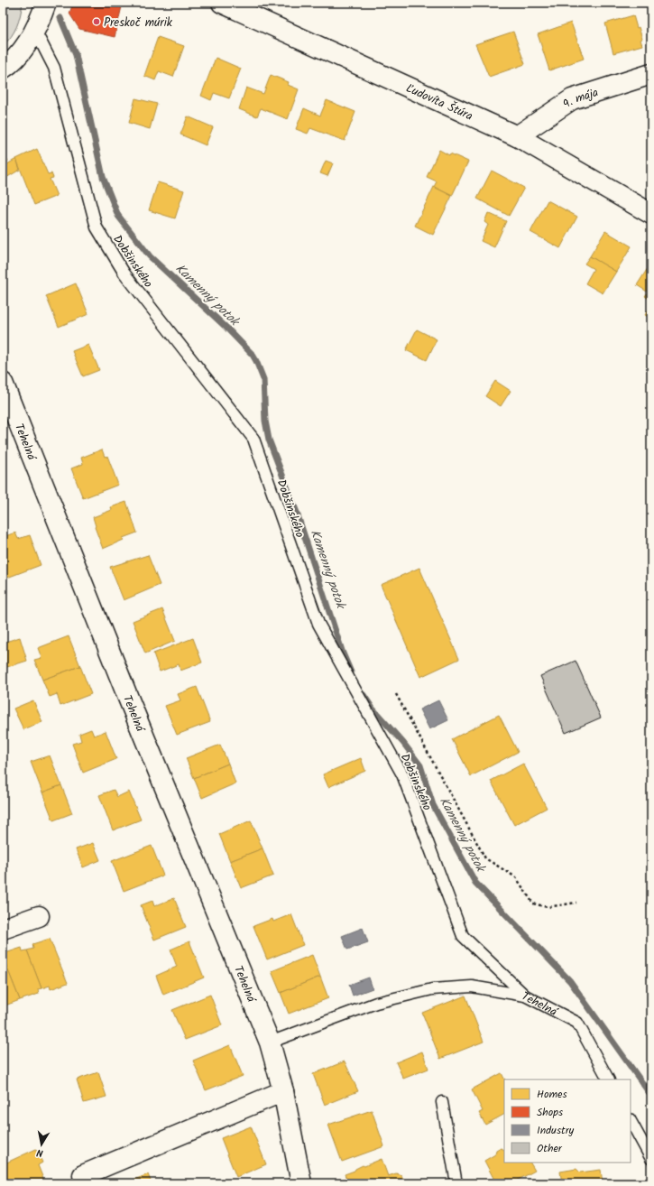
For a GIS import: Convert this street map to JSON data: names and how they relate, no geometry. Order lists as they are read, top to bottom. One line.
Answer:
{"streets":{"street":["9. mája","Ľudovíta Štúra","Tehelná"],"lane":["Dobšinského"]},"crossings":[["9. mája","Ľudovíta Štúra"],["Dobšinského","Tehelná"]],"water":["Kamenný potok"],"places":["Preskoč múrik"],"legend":["Homes","Shops","Industry","Other"],"north":"bottom"}
